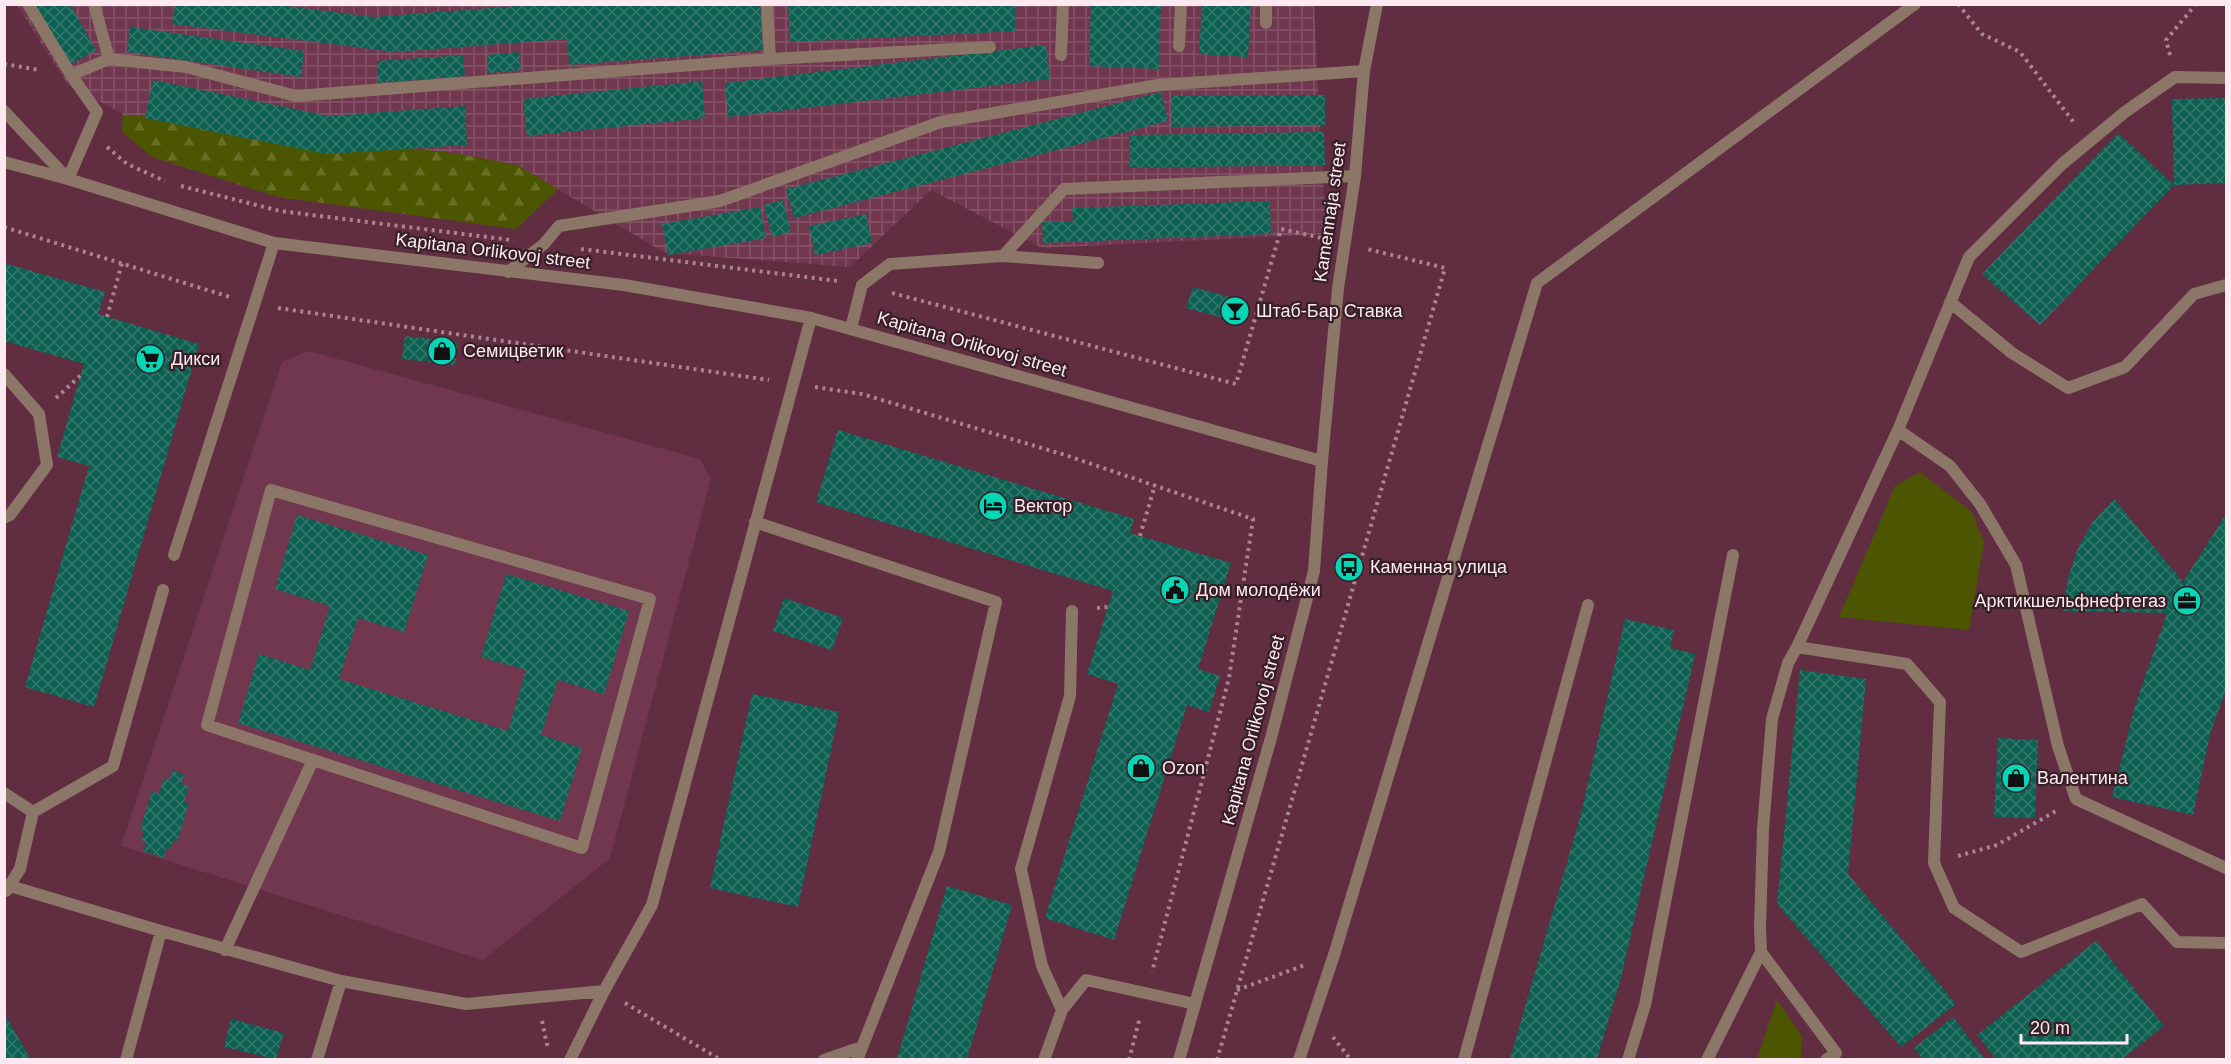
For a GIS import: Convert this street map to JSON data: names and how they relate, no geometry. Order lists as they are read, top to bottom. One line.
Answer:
{"streets":{"street":["Kamennaja street","Kapitana Orlikovoj street"]},"crossings":[["Kamennaja street","Kapitana Orlikovoj street"]],"places":{"bar":["Штаб-Бар Ставка"],"shop":["Семицветик","Ozon","Валентина"],"supermarket":["Дикси"],"hotel":["Вектор"],"bus stop":["Каменная улица"],"public building":["Дом молодёжи"],"office":["Арктикшельфнефтегаз"]},"scale_bar":"20 m"}
